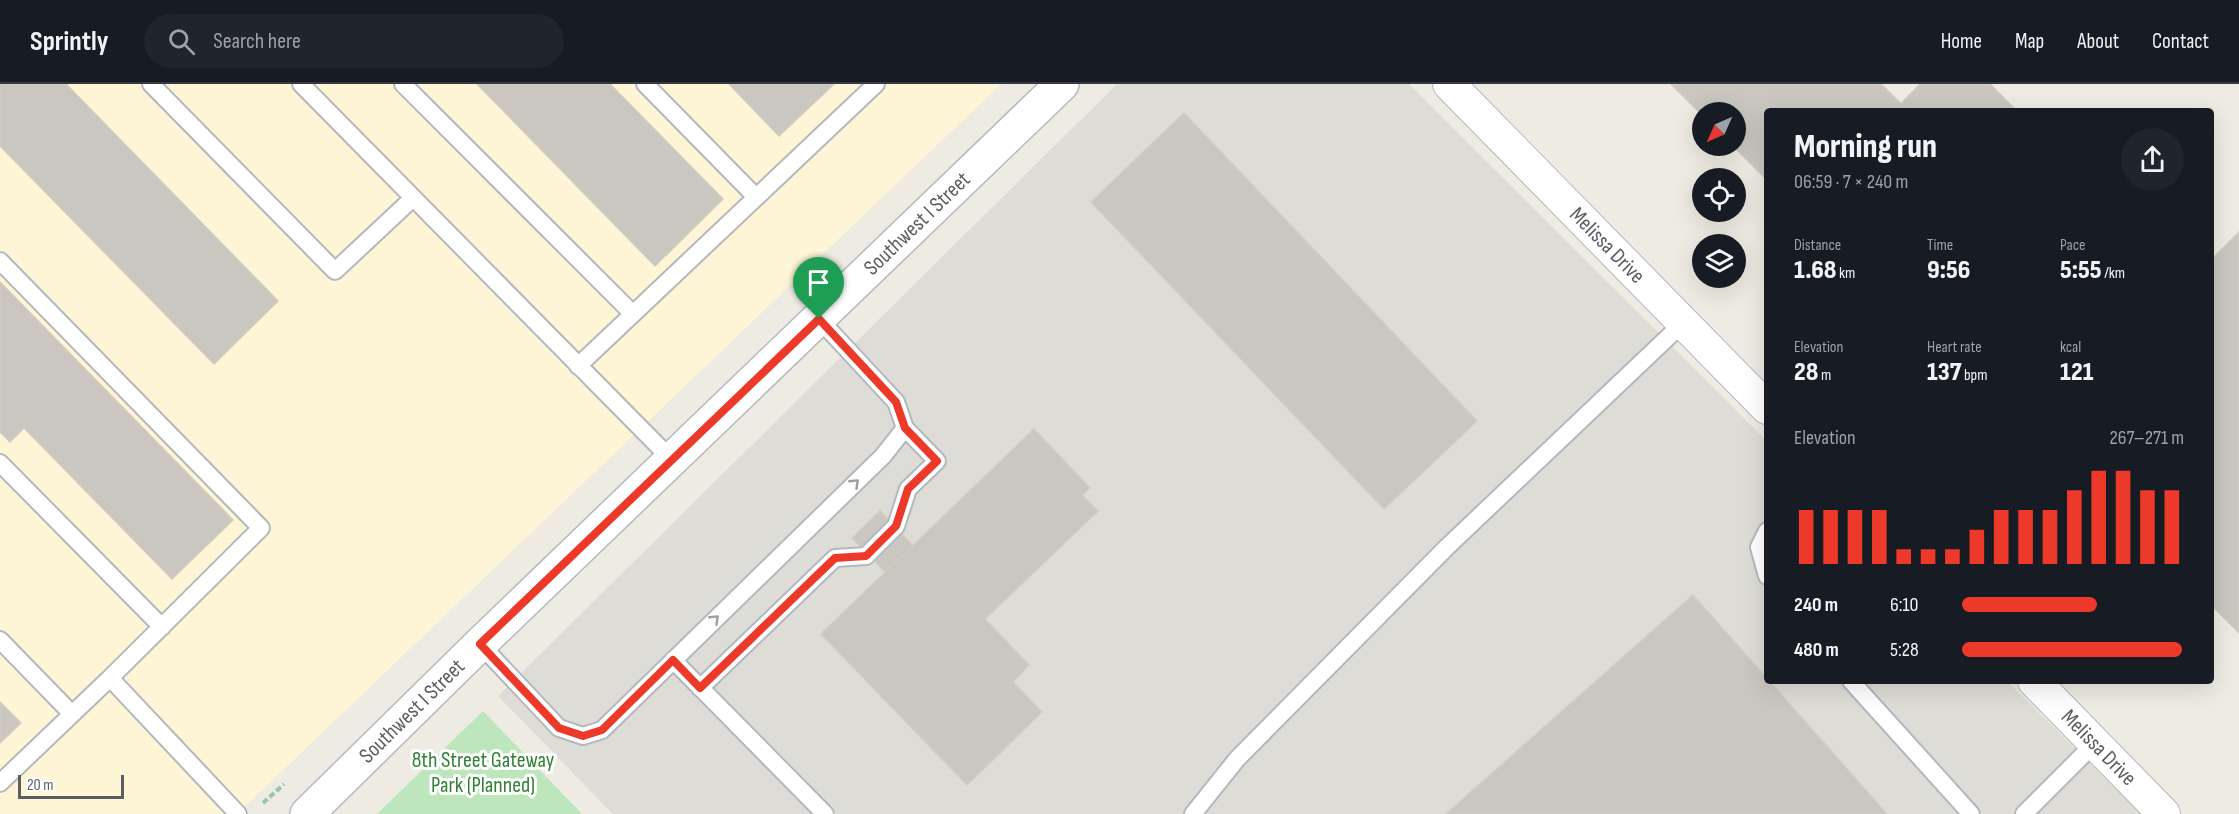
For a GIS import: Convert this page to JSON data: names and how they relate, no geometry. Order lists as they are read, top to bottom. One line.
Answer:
{"streets":{"main road":["Southwest I Street"],"street":["Melissa Drive"]},"parks":["8th Street Gateway Park (Planned)"],"scale_bar":"20 m","north":"bottom left","page":{"header":"Sprintly","search":"Search here","nav":["Home","Map","About","Contact"],"heading":["Morning run","06:59 · 7 × 240 m"],"stats":[["Distance","1.68 km"],["Time","9:56"],["Pace","5:55 /km"],["Elevation","28 m"],["Heart rate","137 bpm"],["kcal","121"]],"chart":["Elevation","267–271 m"],"list":[{"name":"240 m","note":"6:10"},{"name":"480 m","note":"5:28"}],"scale":"20 m"}}
